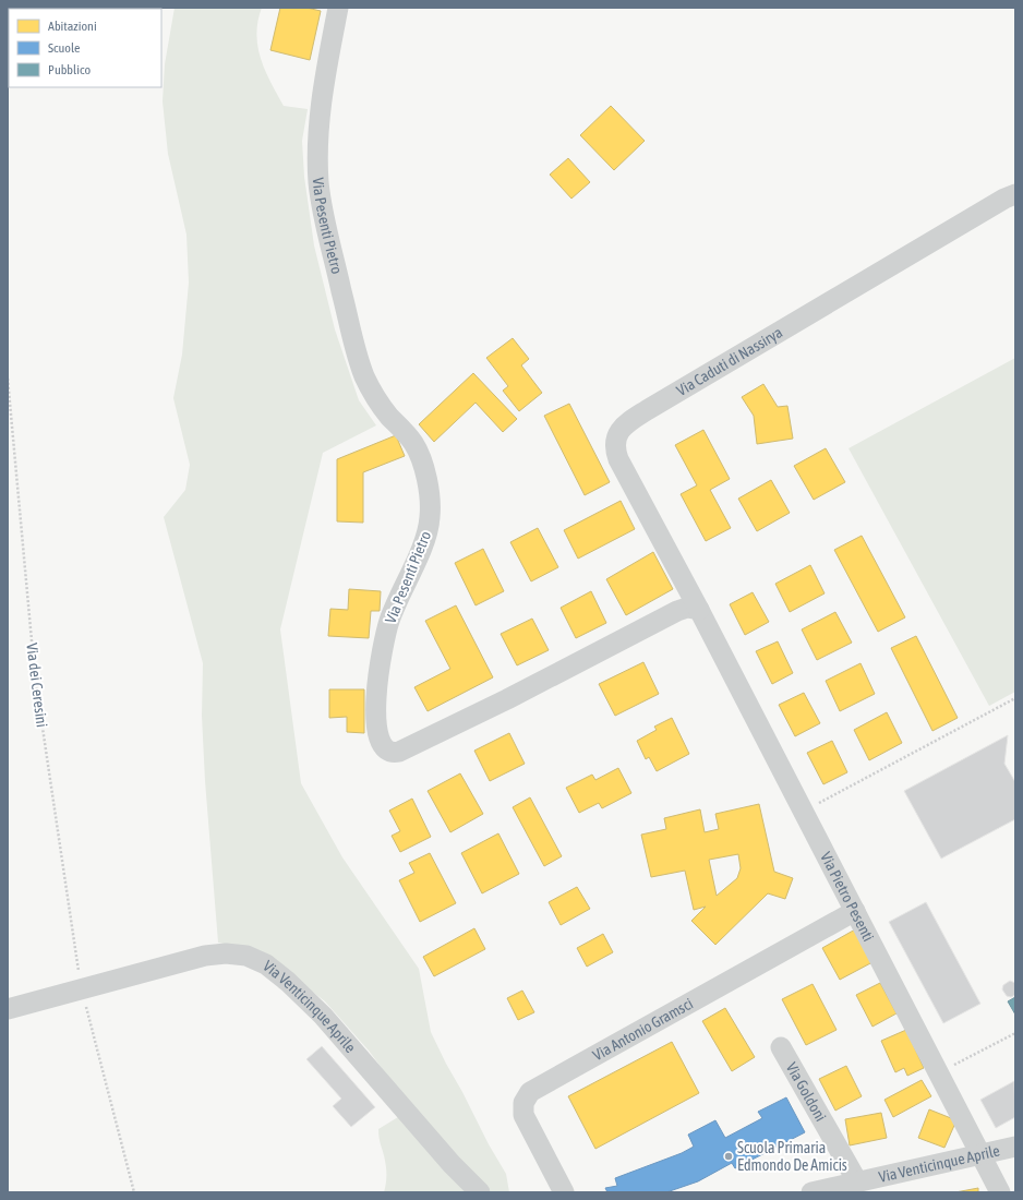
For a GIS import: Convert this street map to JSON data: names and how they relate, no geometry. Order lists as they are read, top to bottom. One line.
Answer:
{"streets":{"street":["Via Pesenti Pietro","Via Caduti di Nassirya","Via Pietro Pesenti","Via Venticinque Aprile","Via Antonio Gramsci","Via Goldoni"],"path":["Via dei Ceresini"]},"crossings":[["Via Pesenti Pietro","Via Caduti di Nassirya"],["Via Pesenti Pietro","Via Pietro Pesenti"],["Via Caduti di Nassirya","Via Pietro Pesenti"],["Via dei Ceresini","Via Venticinque Aprile"],["Via Pietro Pesenti","Via Venticinque Aprile"],["Via Pietro Pesenti","Via Antonio Gramsci"],["Via Venticinque Aprile","Via Goldoni"]],"places":["Scuola Primaria Edmondo De Amicis"],"legend":["Abitazioni","Scuole","Pubblico"]}
